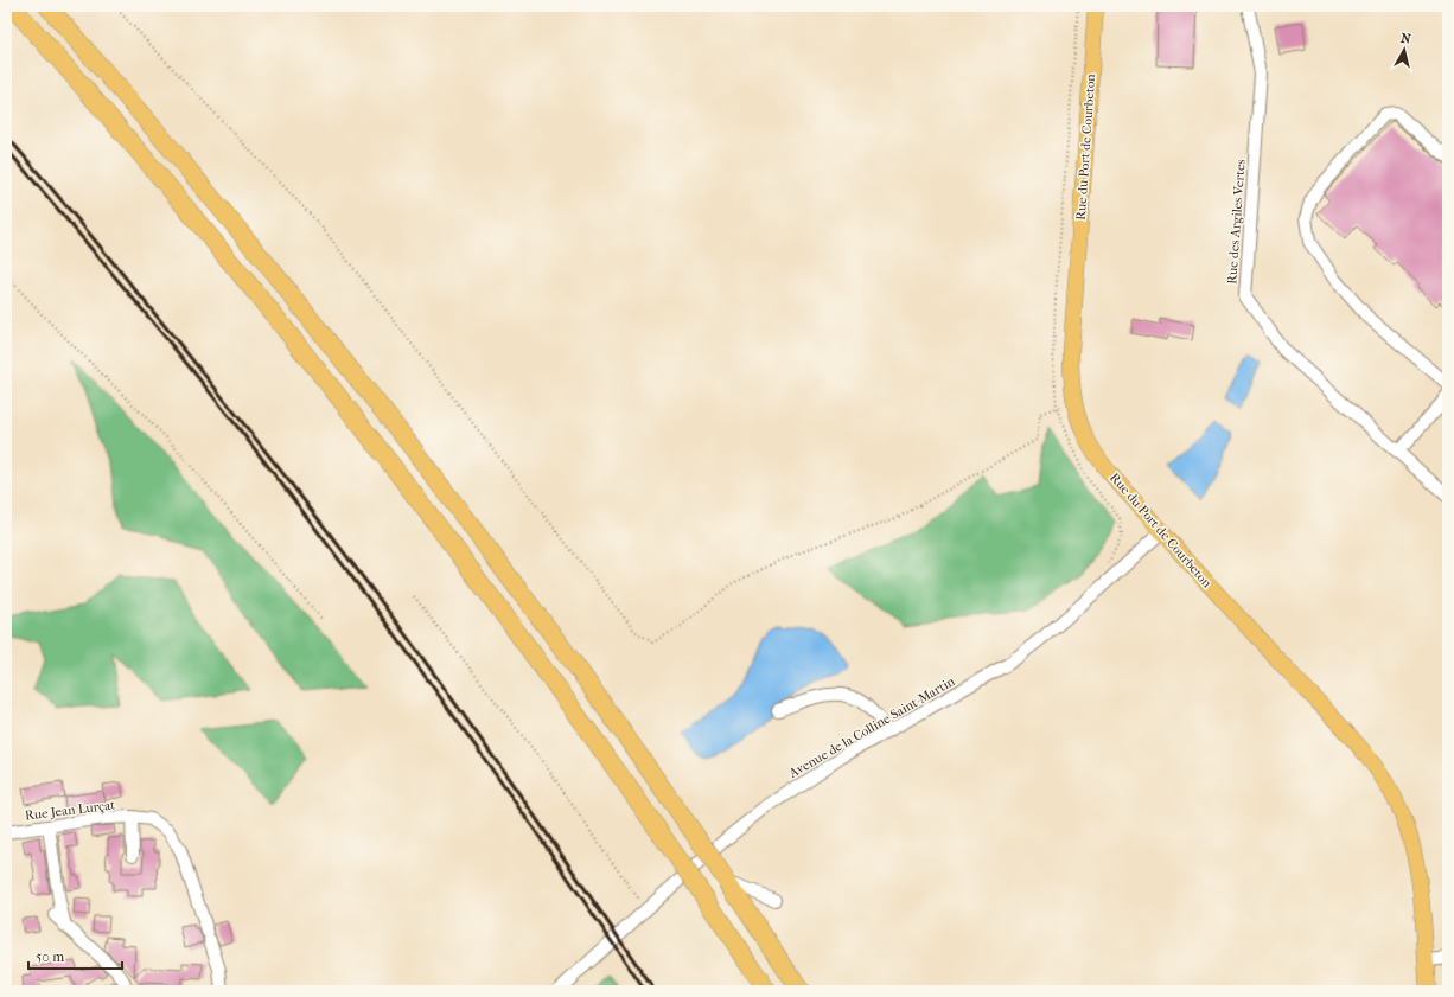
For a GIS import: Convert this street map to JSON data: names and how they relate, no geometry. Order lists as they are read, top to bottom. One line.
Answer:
{"streets":{"main road":["Rue du Port de Courbeton"],"street":["Rue des Argiles Vertes","Avenue de la Colline Saint-Martin","Rue Jean Lurçat"]},"crossings":[["Rue du Port de Courbeton","Avenue de la Colline Saint-Martin"]],"scale_bar":"50 m","north":"top"}
